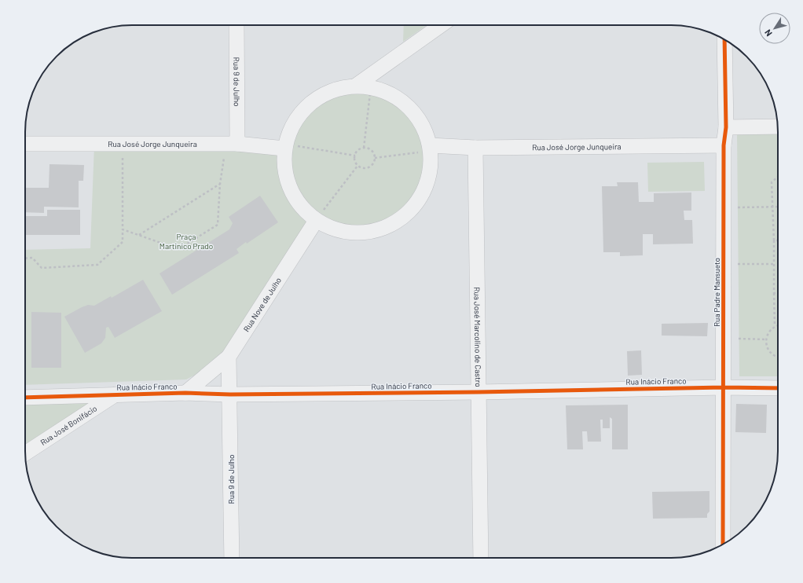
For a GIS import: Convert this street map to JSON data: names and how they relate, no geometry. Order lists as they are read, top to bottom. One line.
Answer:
{"streets":{"street":["Rua 9 de Julho","Rua José Jorge Junqueira","Rua Padre Mansueto","Rua Nove de Julho","Rua José Marcolino de Castro","Rua Inácio Franco","Rua José Bonifácio"]},"crossings":[["Rua 9 de Julho","Rua José Jorge Junqueira"],["Rua 9 de Julho","Rua Inácio Franco"],["Rua José Jorge Junqueira","Rua Padre Mansueto"],["Rua José Jorge Junqueira","Rua José Marcolino de Castro"],["Rua Padre Mansueto","Rua Inácio Franco"],["Rua Nove de Julho","Rua Inácio Franco"],["Rua José Marcolino de Castro","Rua Inácio Franco"],["Rua Inácio Franco","Rua José Bonifácio"]],"parks":["Praça Martinico Prado"],"north":"bottom left"}
